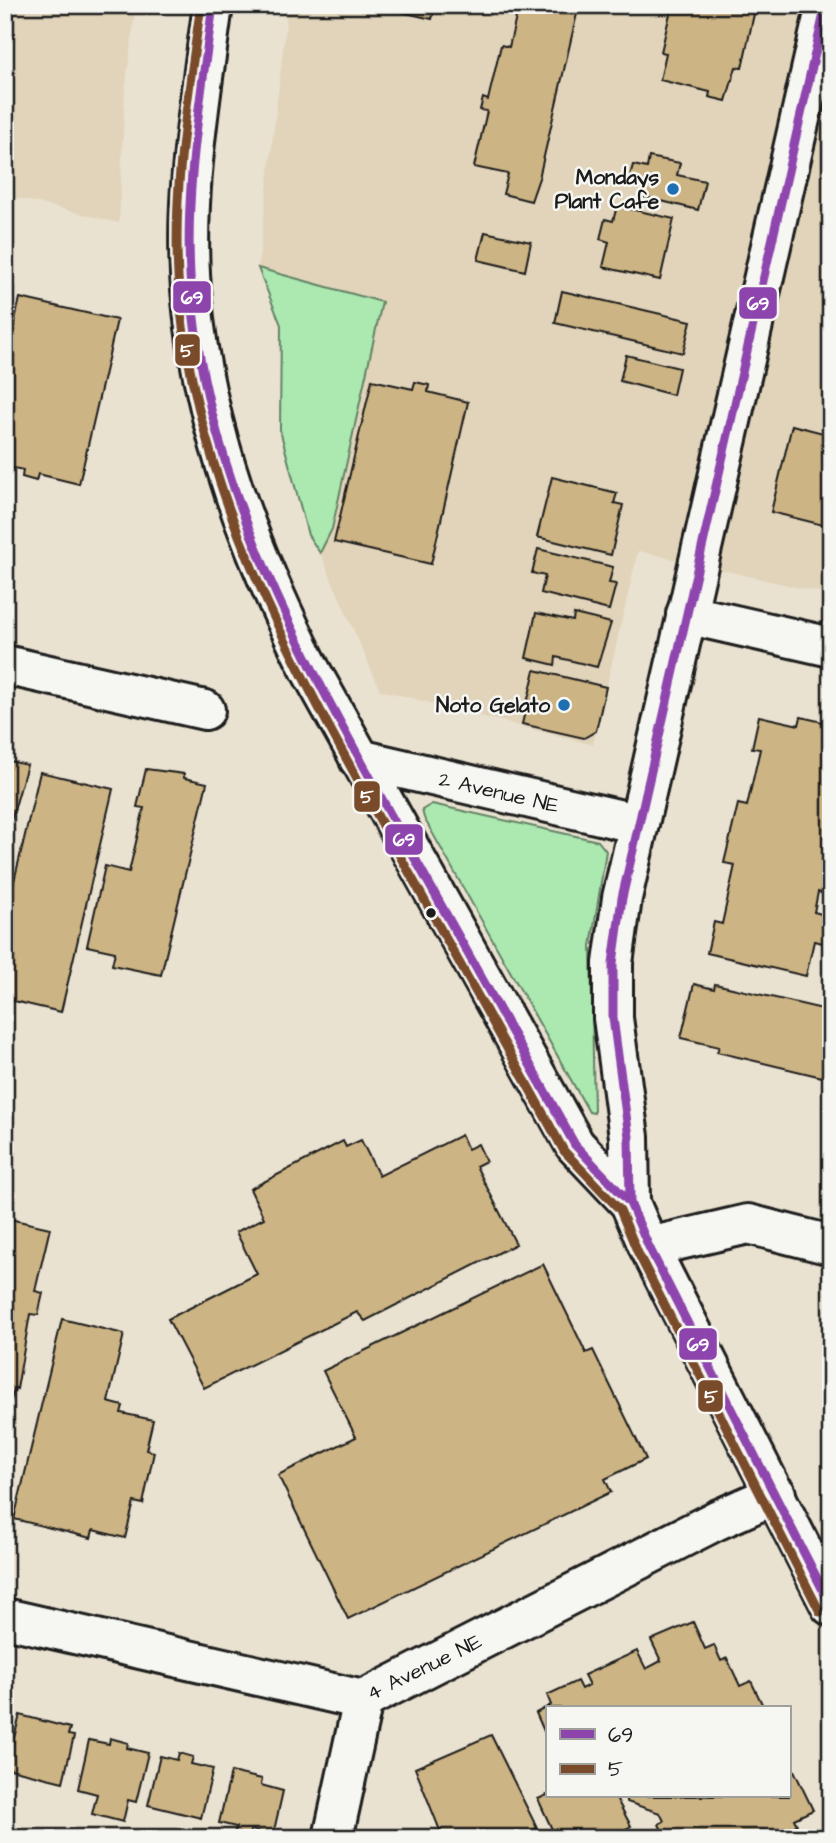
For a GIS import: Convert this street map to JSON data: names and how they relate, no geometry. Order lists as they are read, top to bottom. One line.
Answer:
{"streets":{"main road":["2 Avenue NE","4 Avenue NE"]},"places":["Mondays Plant Cafe","Noto Gelato"],"lines":["transit line 69","transit line 5"],"legend":["69","5"]}
